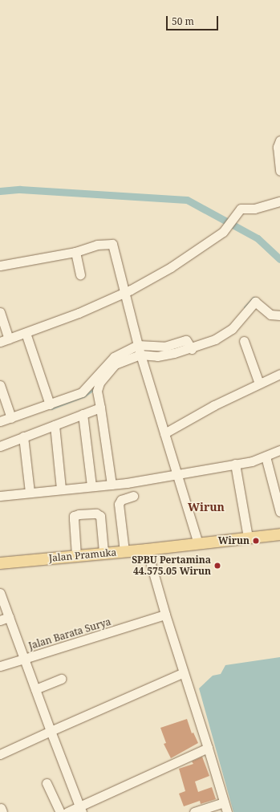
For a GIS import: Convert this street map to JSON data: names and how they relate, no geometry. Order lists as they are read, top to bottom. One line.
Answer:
{"streets":{"main road":["Jalan Pramuka"],"street":["Jalan Barata Surya"]},"districts":["Wirun"],"places":["Wirun","SPBU Pertamina 44.575.05 Wirun"],"scale_bar":"50 m"}
